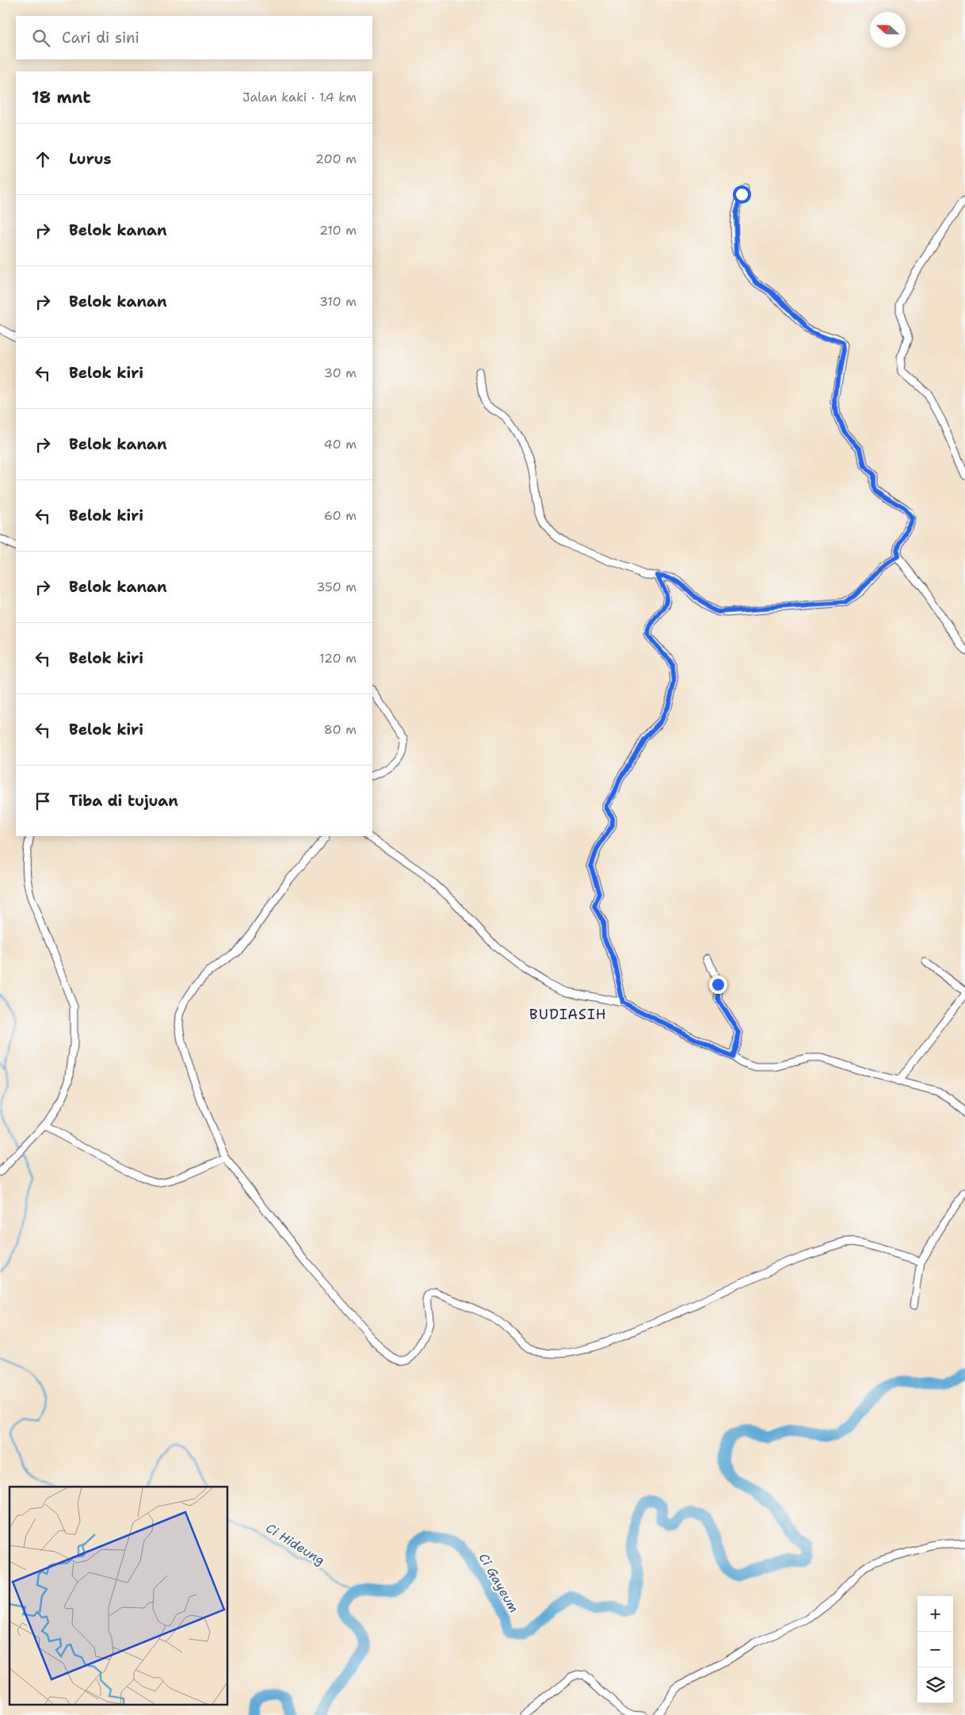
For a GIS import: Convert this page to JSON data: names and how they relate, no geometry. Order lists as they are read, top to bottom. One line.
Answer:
{"districts":["BUDIASIH"],"water":["Ci Hideung","Ci Gayeum"],"north":"left","page":{"search":"Cari di sini","heading":["18 mnt","Jalan kaki · 1.4 km"],"list":[["Lurus","200 m"],["Belok kanan","210 m"],["Belok kanan","310 m"],["Belok kiri","30 m"],["Belok kanan","40 m"],["Belok kiri","60 m"],["Belok kanan","350 m"],["Belok kiri","120 m"],["Belok kiri","80 m"],"Tiba di tujuan"],"map_buttons":["+","−"]}}
